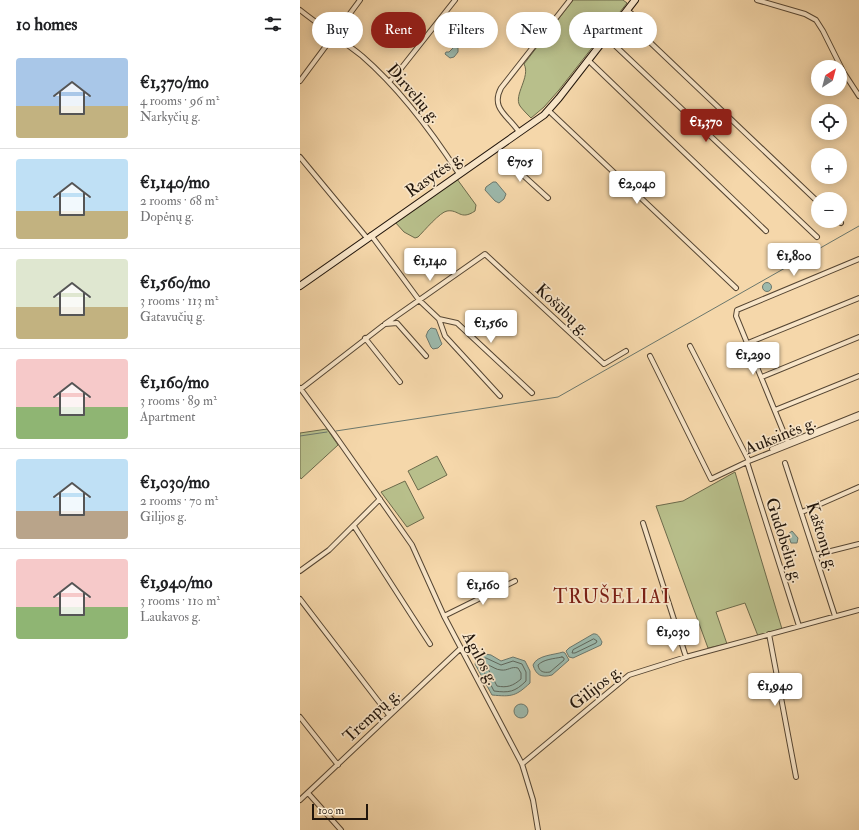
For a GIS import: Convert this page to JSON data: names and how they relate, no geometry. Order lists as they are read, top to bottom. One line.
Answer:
{"streets":{"main road":["Rasytės g."],"street":["Dirvelių g.","Košūbų g.","Auksinės g.","Kaštonų g.","Gudobelių g.","Agilos g.","Gilijos g.","Trempų g."]},"crossings":[["Dirvelių g.","Rasytės g."],["Auksinės g.","Gudobelių g."],["Kaštonų g.","Gilijos g."],["Gudobelių g.","Gilijos g."],["Agilos g.","Gilijos g."],["Agilos g.","Trempų g."]],"districts":["TRUŠELIAI"],"scale_bar":"100 m","north":"top right","page":{"heading":"10 homes","chip":["Buy","Rent","Filters","New","Apartment"],"list":[{"name":"€1,370/mo","note":"4 rooms · 96 m² · Narkyčių g."},{"name":"€1,140/mo","note":"2 rooms · 68 m² · Dopėnų g."},{"name":"€1,560/mo","note":"3 rooms · 113 m² · Gatavučių g."},{"name":"€1,160/mo","note":"3 rooms · 89 m² · Apartment"},{"name":"€1,030/mo","note":"2 rooms · 70 m² · Gilijos g."},{"name":"€1,940/mo","note":"3 rooms · 110 m² · Laukavos g."}],"map_buttons":["+","−"],"price":["€1,370","€705","€2,040","€1,800","€1,140","€1,560","€1,290","€1,160","€1,030","€1,940"],"scale":"100 m"}}
